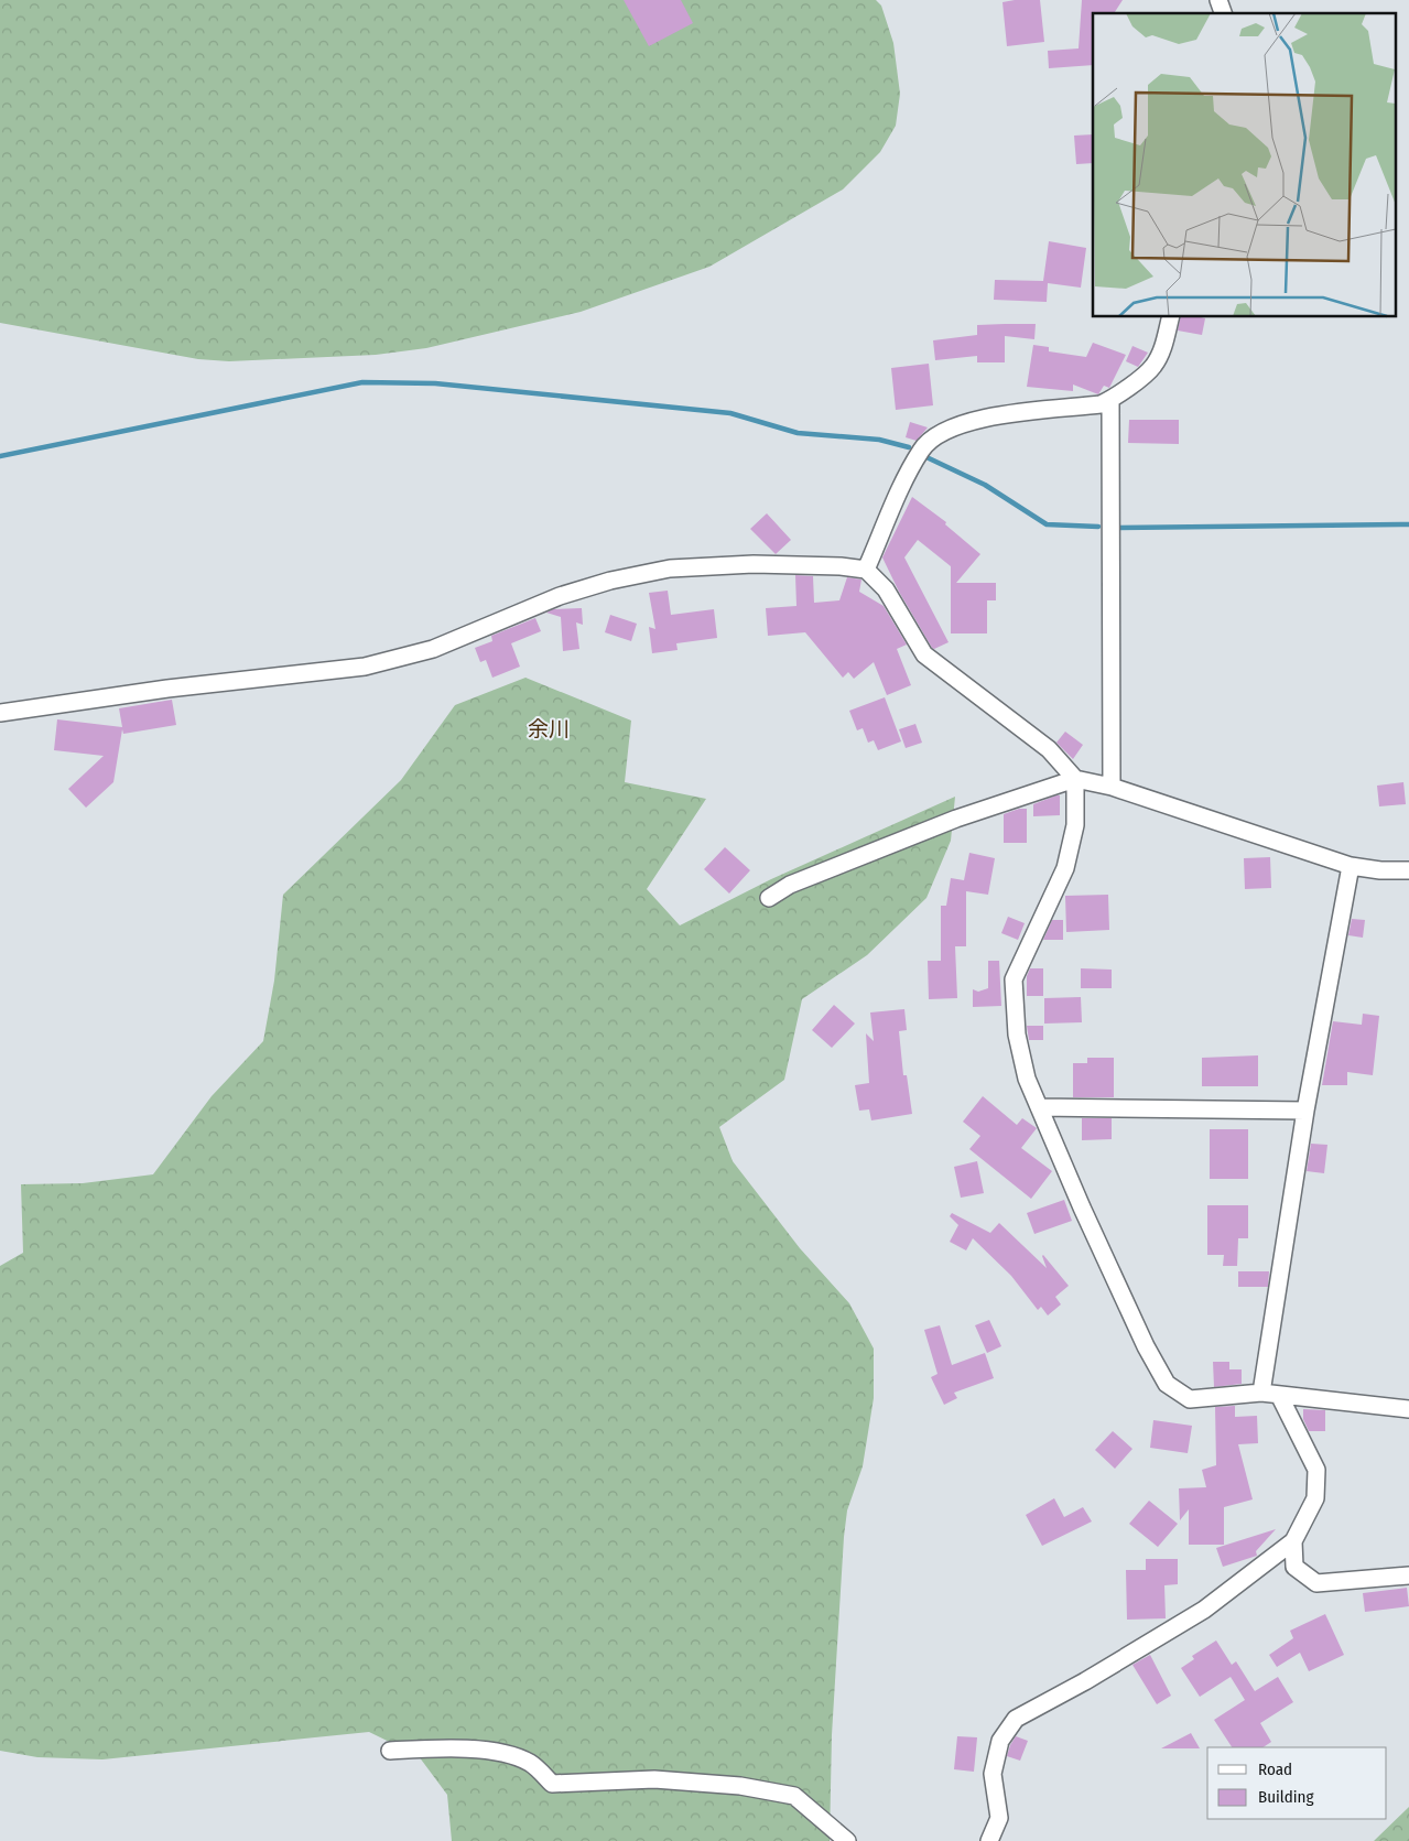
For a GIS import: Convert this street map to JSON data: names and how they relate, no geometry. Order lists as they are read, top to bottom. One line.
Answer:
{"districts":["余川"],"legend":["Road","Building"]}
